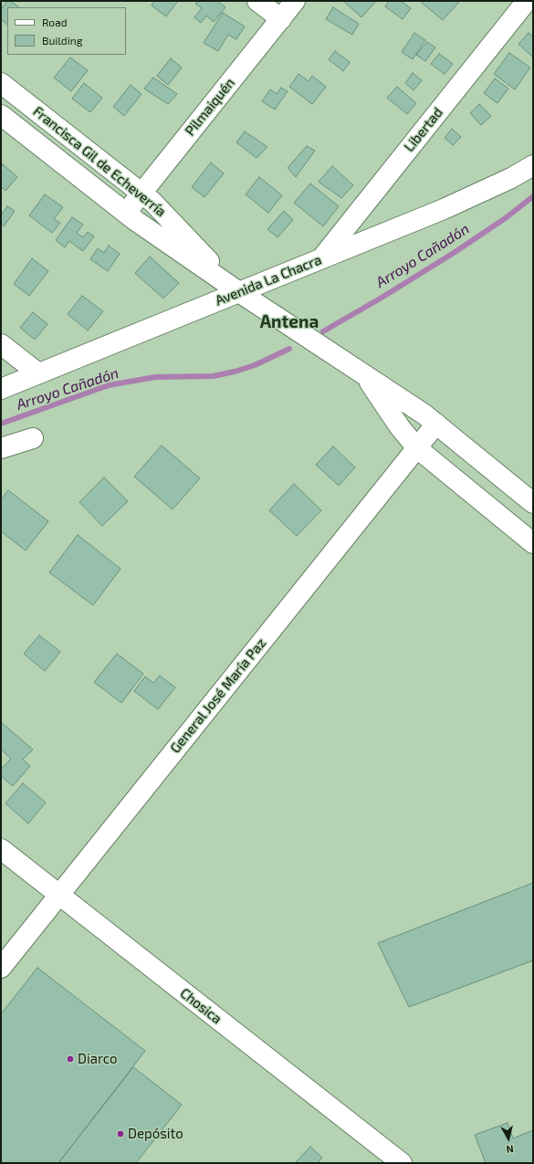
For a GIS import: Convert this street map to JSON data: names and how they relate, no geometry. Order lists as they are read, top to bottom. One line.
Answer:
{"streets":{"street":["Pilmaiquén","Libertad","Francisca Gil de Echeverría","Avenida La Chacra","General José María Paz","Chosica"]},"crossings":[["Pilmaiquén","Francisca Gil de Echeverría"],["Libertad","Avenida La Chacra"],["Francisca Gil de Echeverría","Avenida La Chacra"],["Francisca Gil de Echeverría","General José María Paz"],["General José María Paz","Chosica"]],"districts":["Antena"],"water":["Arroyo Cañadón"],"places":["Diarco","Depósito"],"legend":["Road","Building"],"north":"bottom"}
